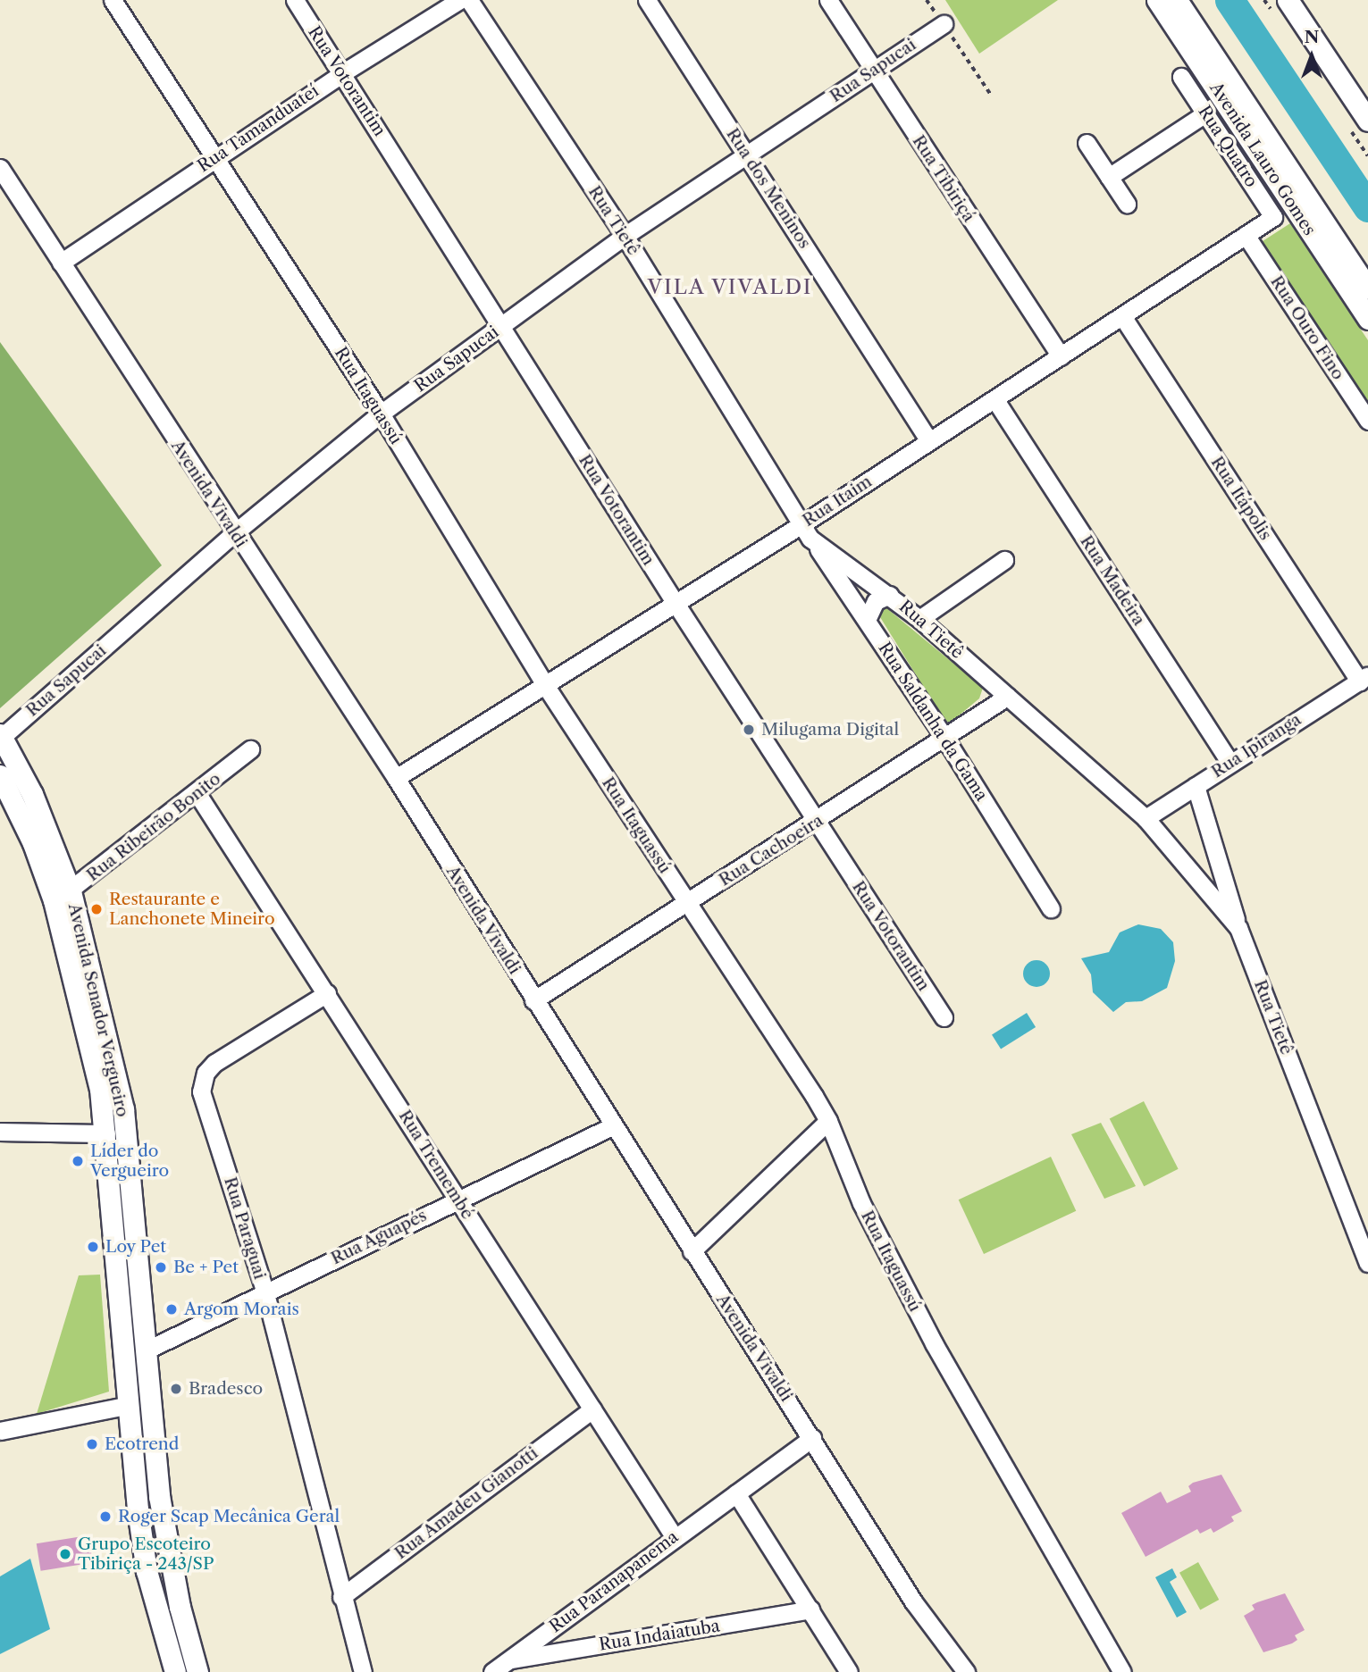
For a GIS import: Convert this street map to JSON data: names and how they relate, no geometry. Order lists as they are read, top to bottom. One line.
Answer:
{"streets":{"main road":["Avenida Lauro Gomes","Avenida Senador Vergueiro"],"street":["Rua Sapucai","Rua Votorantim","Rua Tamanduateí","Rua Quatro","Rua Tibiriçá","Rua dos Meninos","Rua Tietê","Rua Ouro Fino","Rua Itaguassú","Avenida Vivaldi","Rua Itápolis","Rua Itaim","Rua Madeira","Rua Saldanha da Gama","Rua Ipiranga","Rua Ribeirão Bonito","Rua Cachoeira","Rua Tremembé","Rua Paraguai","Rua Aguapés","Rua Amadeu Gianotti","Rua Paranapanema","Rua Indaiatuba"]},"crossings":[["Rua Sapucai","Rua Votorantim"],["Rua Sapucai","Rua Tibiriçá"],["Rua Sapucai","Rua dos Meninos"],["Rua Sapucai","Rua Tietê"],["Rua Sapucai","Rua Itaguassú"],["Rua Sapucai","Avenida Vivaldi"],["Rua Sapucai","Avenida Senador Vergueiro"],["Rua Votorantim","Rua Tamanduateí"],["Rua Votorantim","Rua Itaim"],["Rua Votorantim","Rua Cachoeira"],["Rua Tamanduateí","Rua Itaguassú"],["Rua Tamanduateí","Avenida Vivaldi"],["Rua Quatro","Rua Itaim"],["Rua Tibiriçá","Rua Itaim"],["Rua dos Meninos","Rua Itaim"],["Rua Tietê","Rua Itaim"],["Rua Tietê","Rua Saldanha da Gama"],["Rua Tietê","Rua Ipiranga"],["Rua Tietê","Rua Cachoeira"],["Rua Ouro Fino","Rua Itaim"],["Rua Itaguassú","Rua Itaim"],["Rua Itaguassú","Rua Cachoeira"],["Avenida Vivaldi","Rua Itaim"],["Avenida Vivaldi","Rua Cachoeira"],["Avenida Vivaldi","Rua Aguapés"],["Avenida Vivaldi","Rua Paranapanema"],["Rua Itápolis","Rua Itaim"],["Rua Itápolis","Rua Ipiranga"],["Rua Itaim","Rua Madeira"],["Rua Itaim","Rua Saldanha da Gama"],["Rua Madeira","Rua Ipiranga"],["Rua Saldanha da Gama","Rua Cachoeira"],["Rua Ribeirão Bonito","Avenida Senador Vergueiro"],["Rua Ribeirão Bonito","Rua Tremembé"],["Avenida Senador Vergueiro","Rua Aguapés"],["Rua Tremembé","Rua Paraguai"],["Rua Tremembé","Rua Aguapés"],["Rua Tremembé","Rua Amadeu Gianotti"],["Rua Tremembé","Rua Paranapanema"],["Rua Paraguai","Rua Aguapés"],["Rua Paraguai","Rua Amadeu Gianotti"],["Rua Paranapanema","Rua Indaiatuba"]],"districts":["VILA VIVALDI"],"places":["Milugama Digital","Restaurante e Lanchonete Mineiro","Líder do Vergueiro","Loy Pet","Be + Pet","Argom Morais","Bradesco","Ecotrend","Roger Scap Mecânica Geral","Grupo Escoteiro Tibiriça - 243/SP"],"north":"top"}
